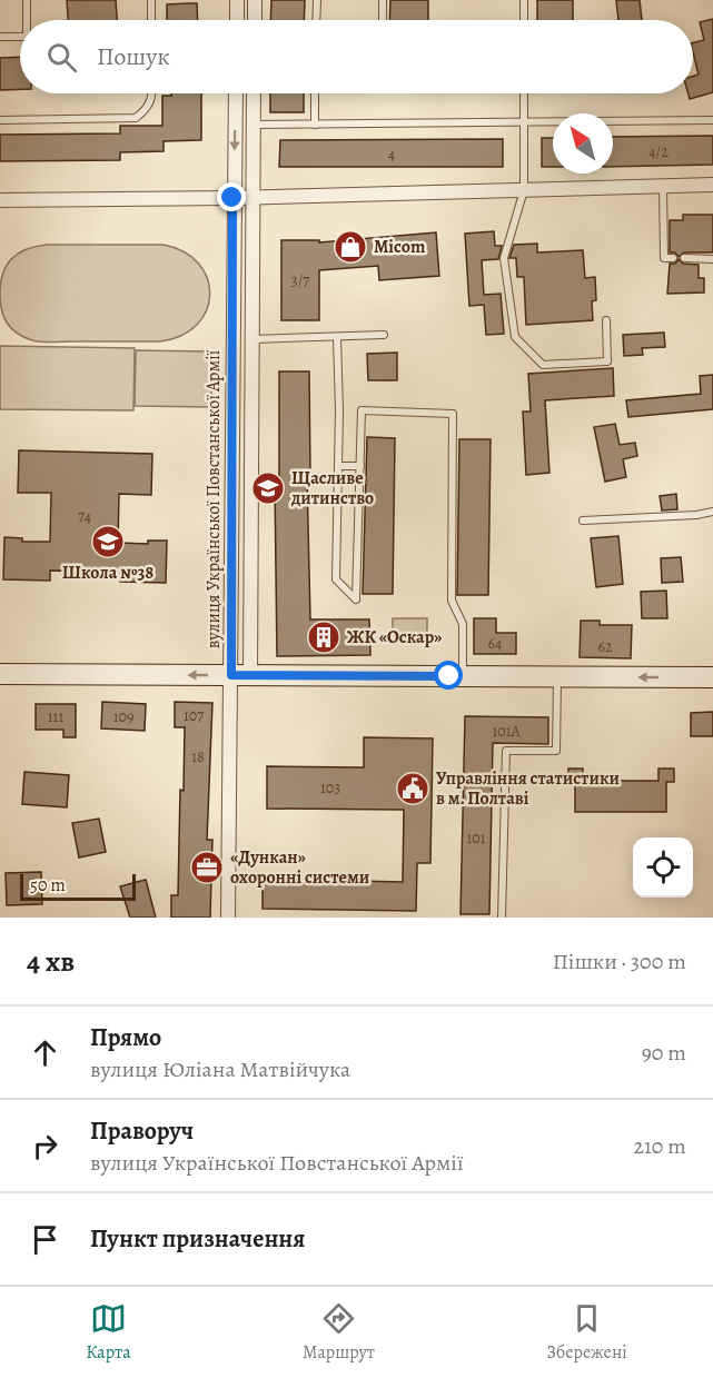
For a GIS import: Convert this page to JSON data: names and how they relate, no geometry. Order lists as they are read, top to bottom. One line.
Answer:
{"streets":{"street":["вулиця Української Повстанської Армії"]},"places":{"shop":["Micom"],"school or university":["Щасливе дитинство","Школа №38"],"building":["ЖК «Оскар»"],"public building":["Управління статистики в м. Полтаві"],"office":["«Дункан» охоронні системи"]},"house_numbers":["4/2","4","3/7","74","64","62","107","111","109","101А","18","103","101"],"scale_bar":"50 m","north":"top left","page":{"search":"Пошук","scale":"50 m","heading":["4 хв","Пішки · 300 m"],"list":[["Прямо","вулиця Юліана Матвійчука","90 m"],["Праворуч","вулиця Української Повстанської Армії","210 m"],"Пункт призначення"],"nav":["Карта","Маршрут","Збережені"]}}
